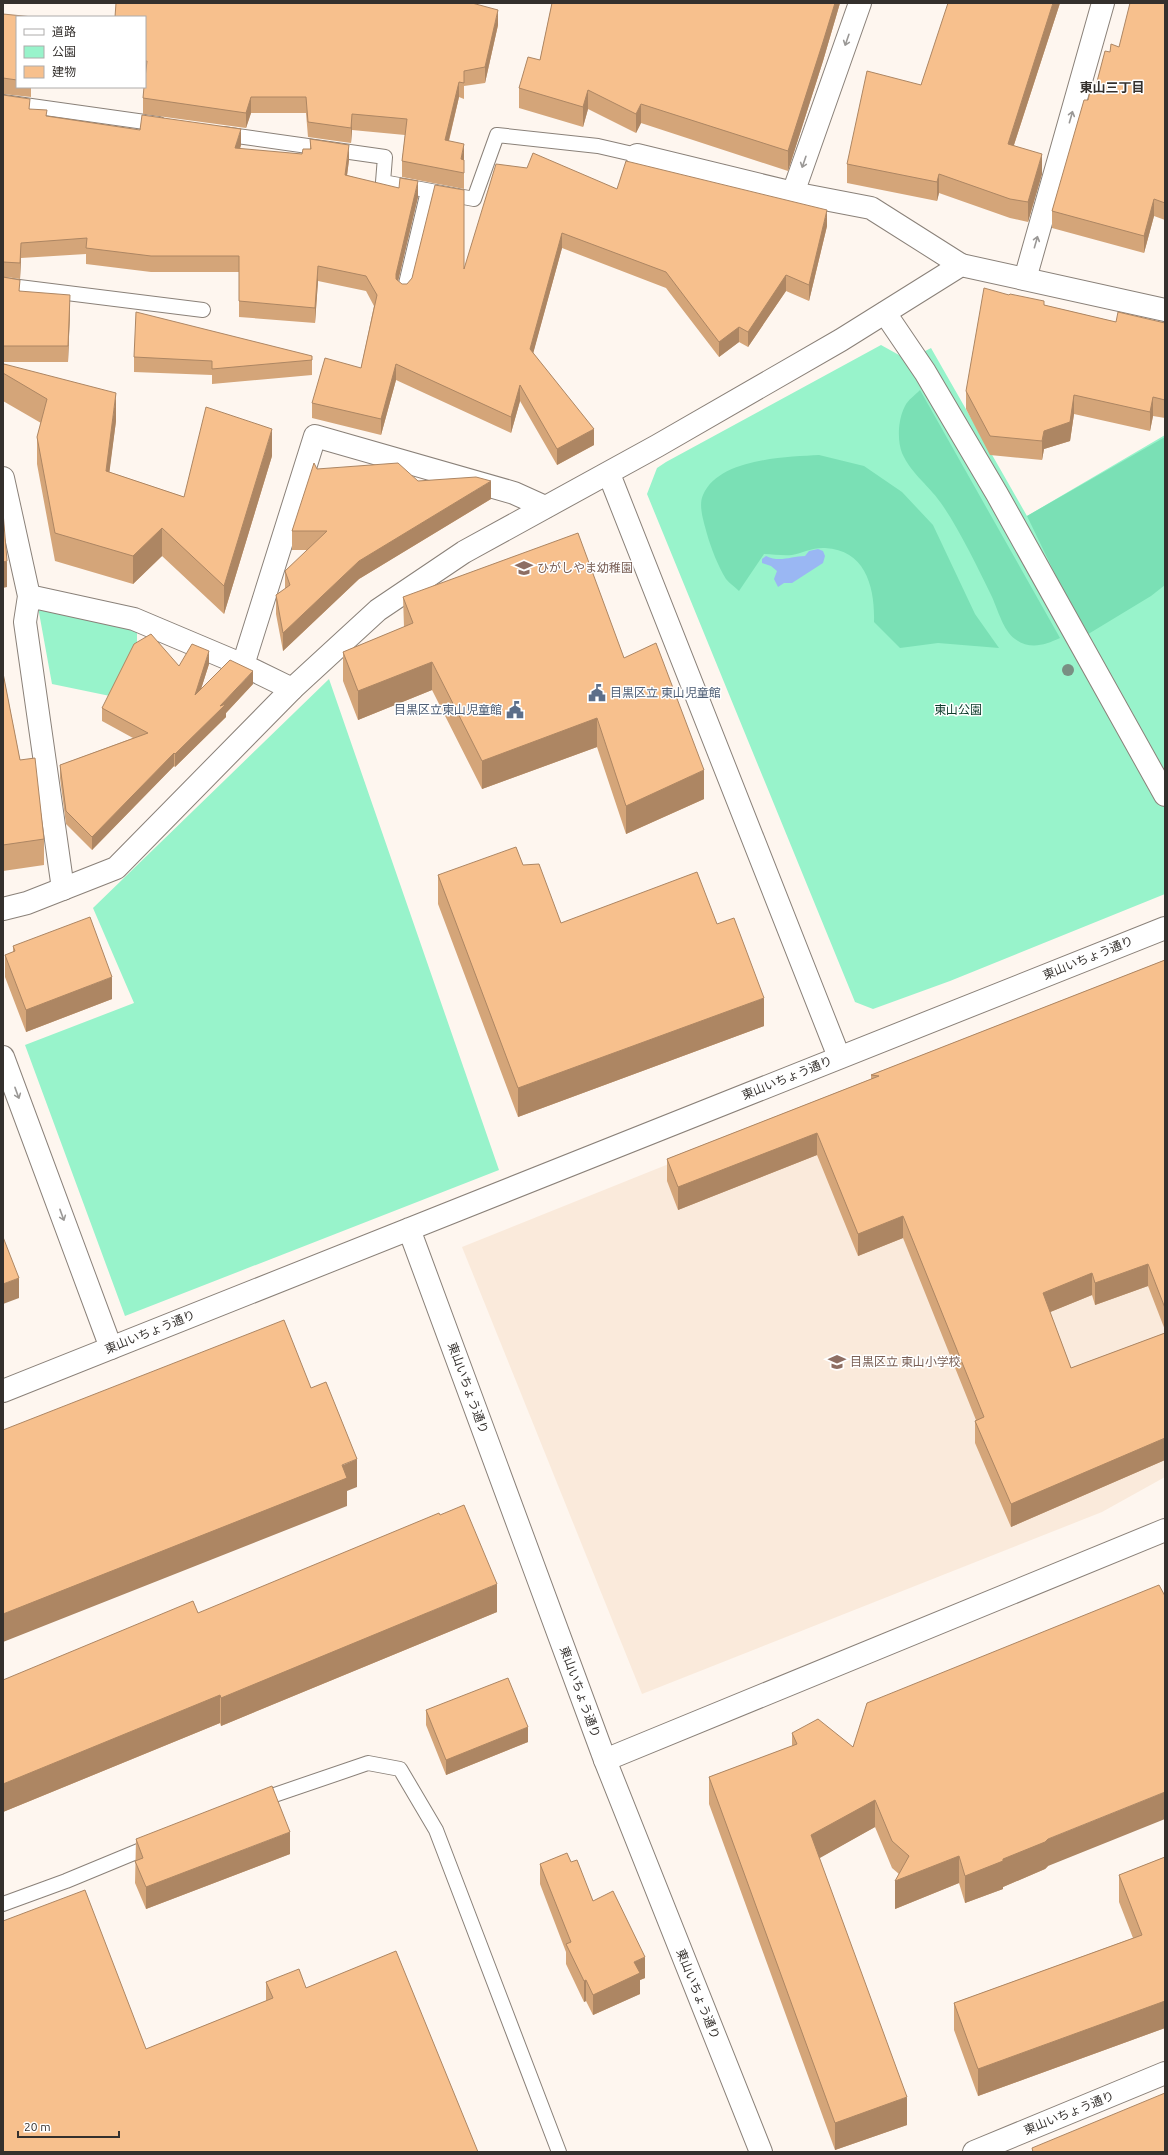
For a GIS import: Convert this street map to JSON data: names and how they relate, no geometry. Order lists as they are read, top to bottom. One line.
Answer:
{"streets":{"street":["東山いちょう通り"]},"districts":["東山三丁目"],"parks":["東山公園"],"places":{"school or university":["ひがしやま幼稚園","目黒区立 東山小学校"],"public building":["目黒区立 東山児童館","目黒区立東山児童館"]},"legend":["道路","公園","建物"],"scale_bar":"20 m"}
